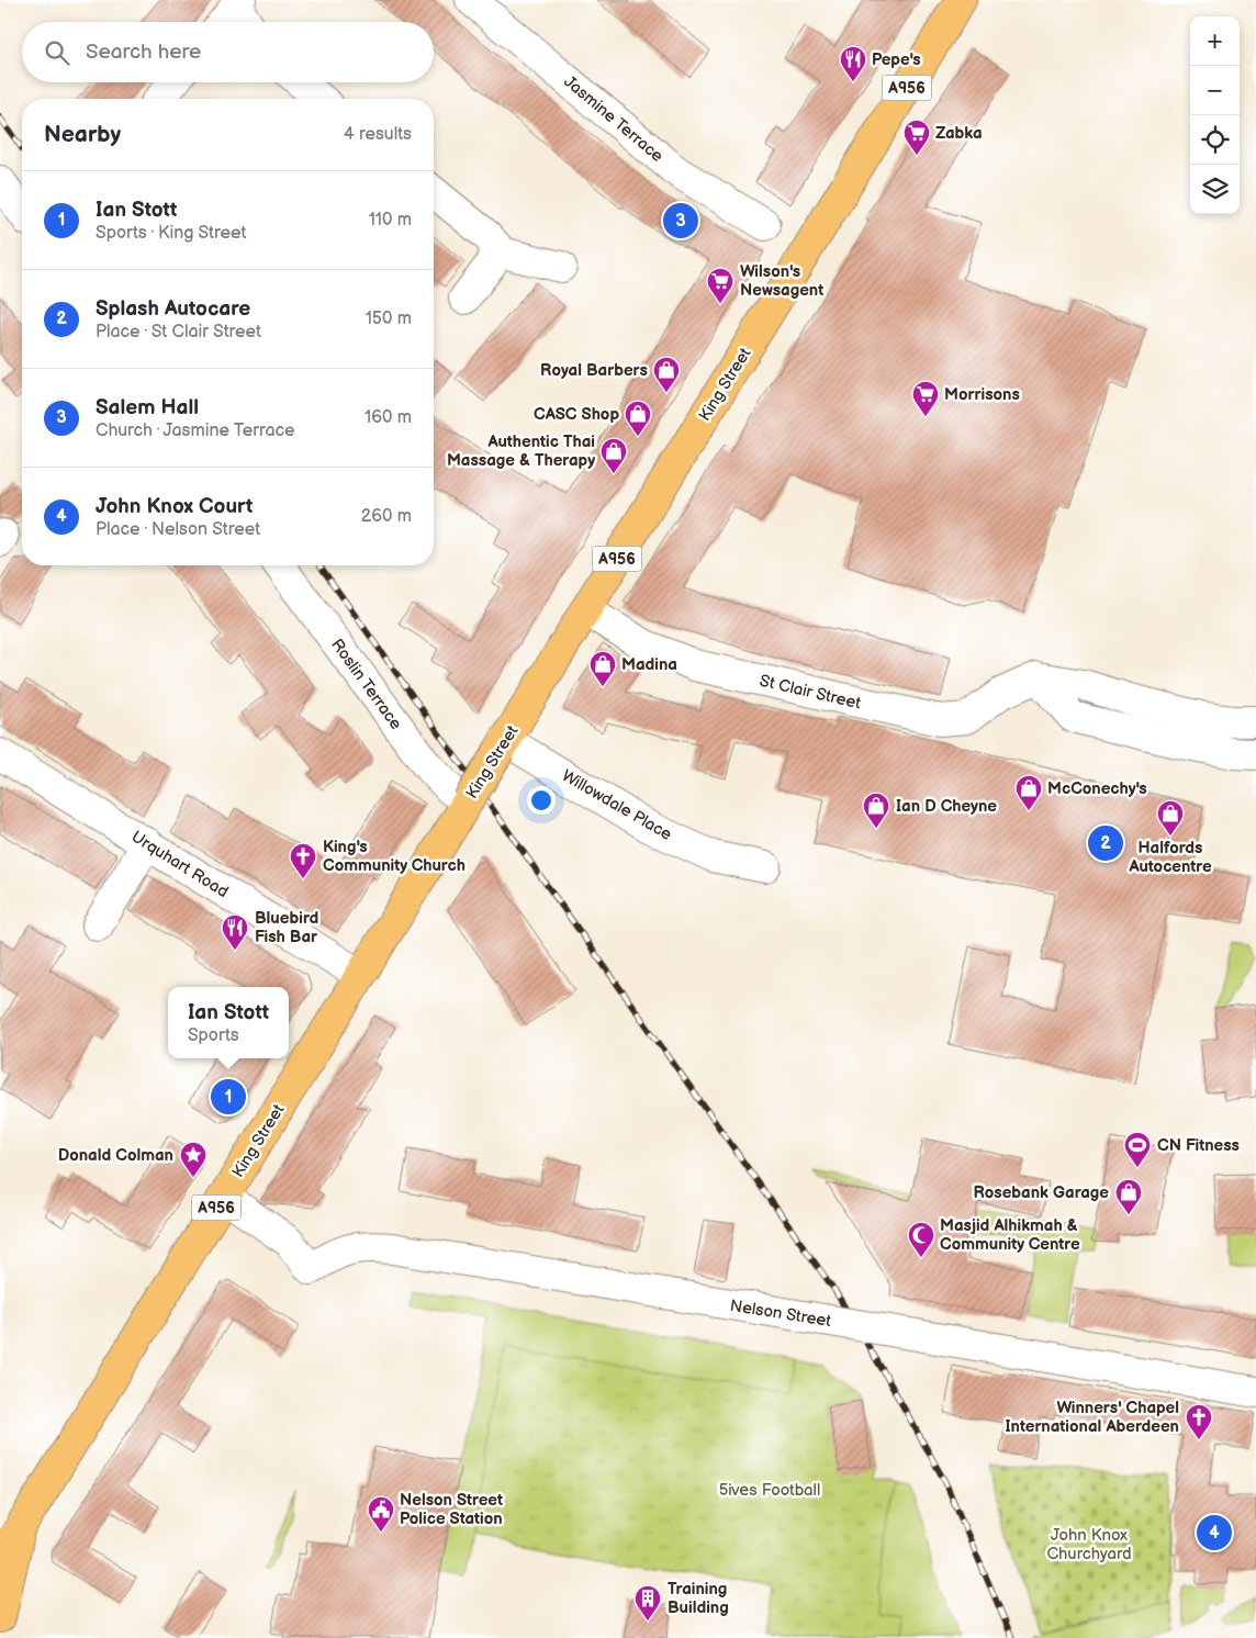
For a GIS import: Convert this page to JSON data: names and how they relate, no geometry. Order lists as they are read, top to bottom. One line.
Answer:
{"streets":{"main road":["A956","King Street"],"street":["Jasmine Terrace","Roslin Terrace","St Clair Street","Willowdale Place","Urquhart Road","Nelson Street"]},"crossings":[["King Street","Roslin Terrace"],["King Street","St Clair Street"],["King Street","Willowdale Place"],["King Street","Urquhart Road"],["King Street","Nelson Street"]],"parks":["5ives Football","John Knox Churchyard"],"places":{"restaurant":["Pepe's","Bluebird Fish Bar"],"supermarket":["Zabka","Wilson's Newsagent","Morrisons"],"shop":["Royal Barbers","CASC Shop","Authentic Thai Massage & Therapy","Madina","McConechy's","Ian D Cheyne","Halfords Autocentre","Rosebank Garage"],"church":["King's Community Church","Winners' Chapel International Aberdeen"],"sports":["CN Fitness"],"place":["Donald Colman"],"mosque":["Masjid Alhikmah & Community Centre"],"public building":["Nelson Street Police Station"],"building":["Training Building"]},"page":{"map_buttons":["+","−"],"search":"Search here","heading":["Nearby","4 results"],"list":[{"mark":"1","name":"Ian Stott","note":"Sports · King Street","value":"110 m"},{"mark":"2","name":"Splash Autocare","note":"Place · St Clair Street","value":"150 m"},{"mark":"3","name":"Salem Hall","note":"Church · Jasmine Terrace","value":"160 m"},{"mark":"4","name":"John Knox Court","note":"Place · Nelson Street","value":"260 m"}],"pins":["3","2","1","4"],"popup":["Ian Stott","Sports"]}}
